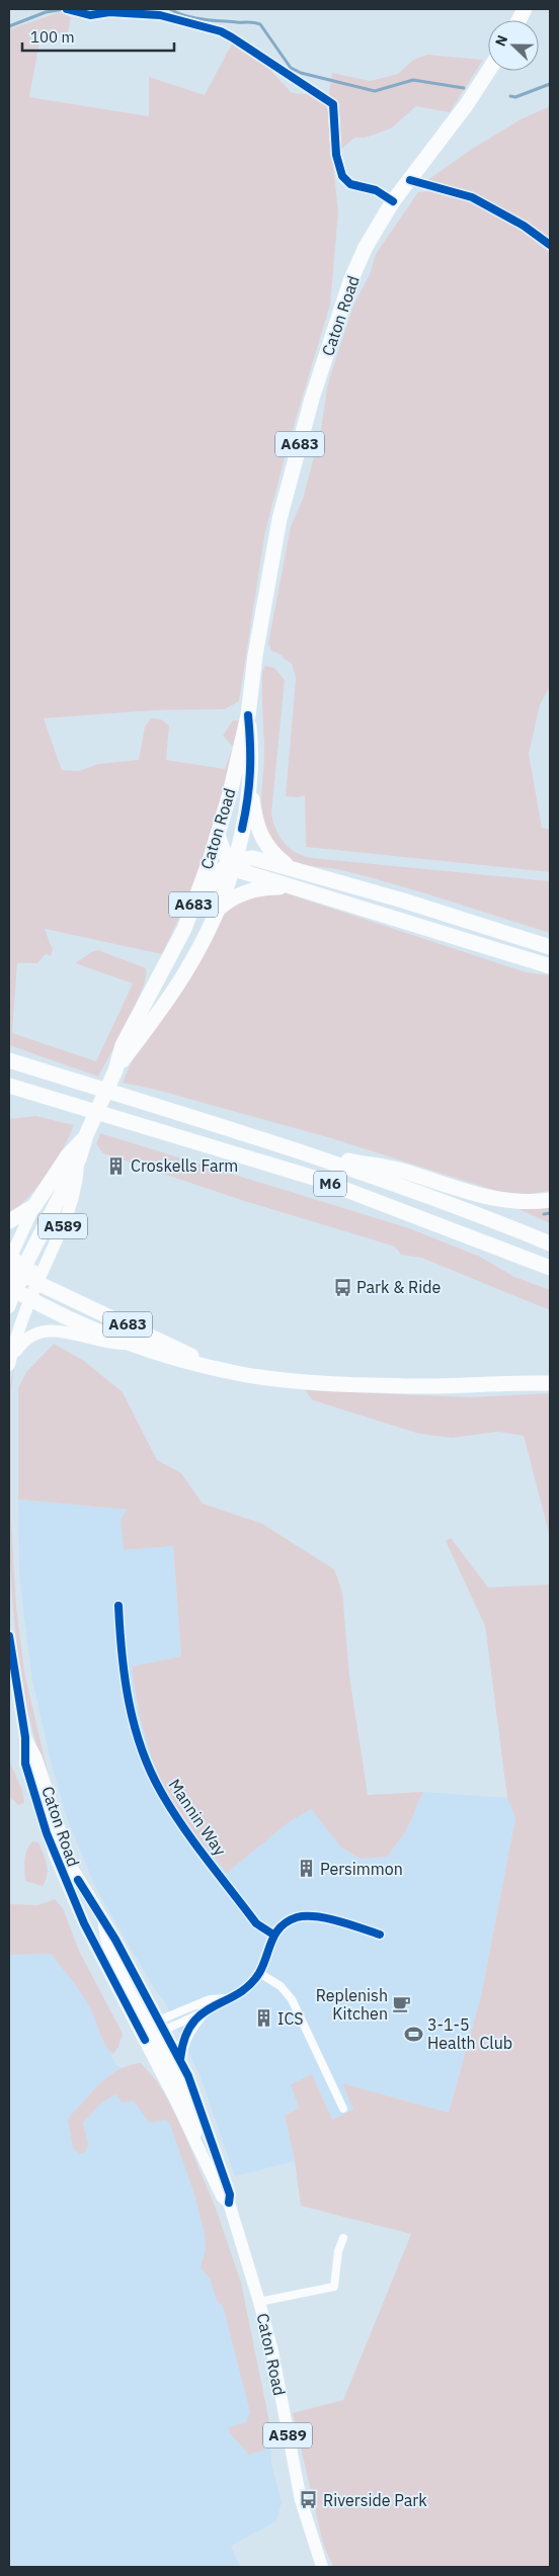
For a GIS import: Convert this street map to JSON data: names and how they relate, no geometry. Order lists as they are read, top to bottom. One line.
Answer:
{"streets":{"highway":["Caton Road","A683","M6"],"main road":["A589"],"street":["Mannin Way"]},"crossings":[["Caton Road","A683"]],"places":{"building":["Croskells Farm","Persimmon","ICS"],"bus stop":["Park & Ride","Riverside Park"],"cafe":["Replenish Kitchen"],"sports":["3-1-5 Health Club"]},"scale_bar":"100 m","north":"left"}
